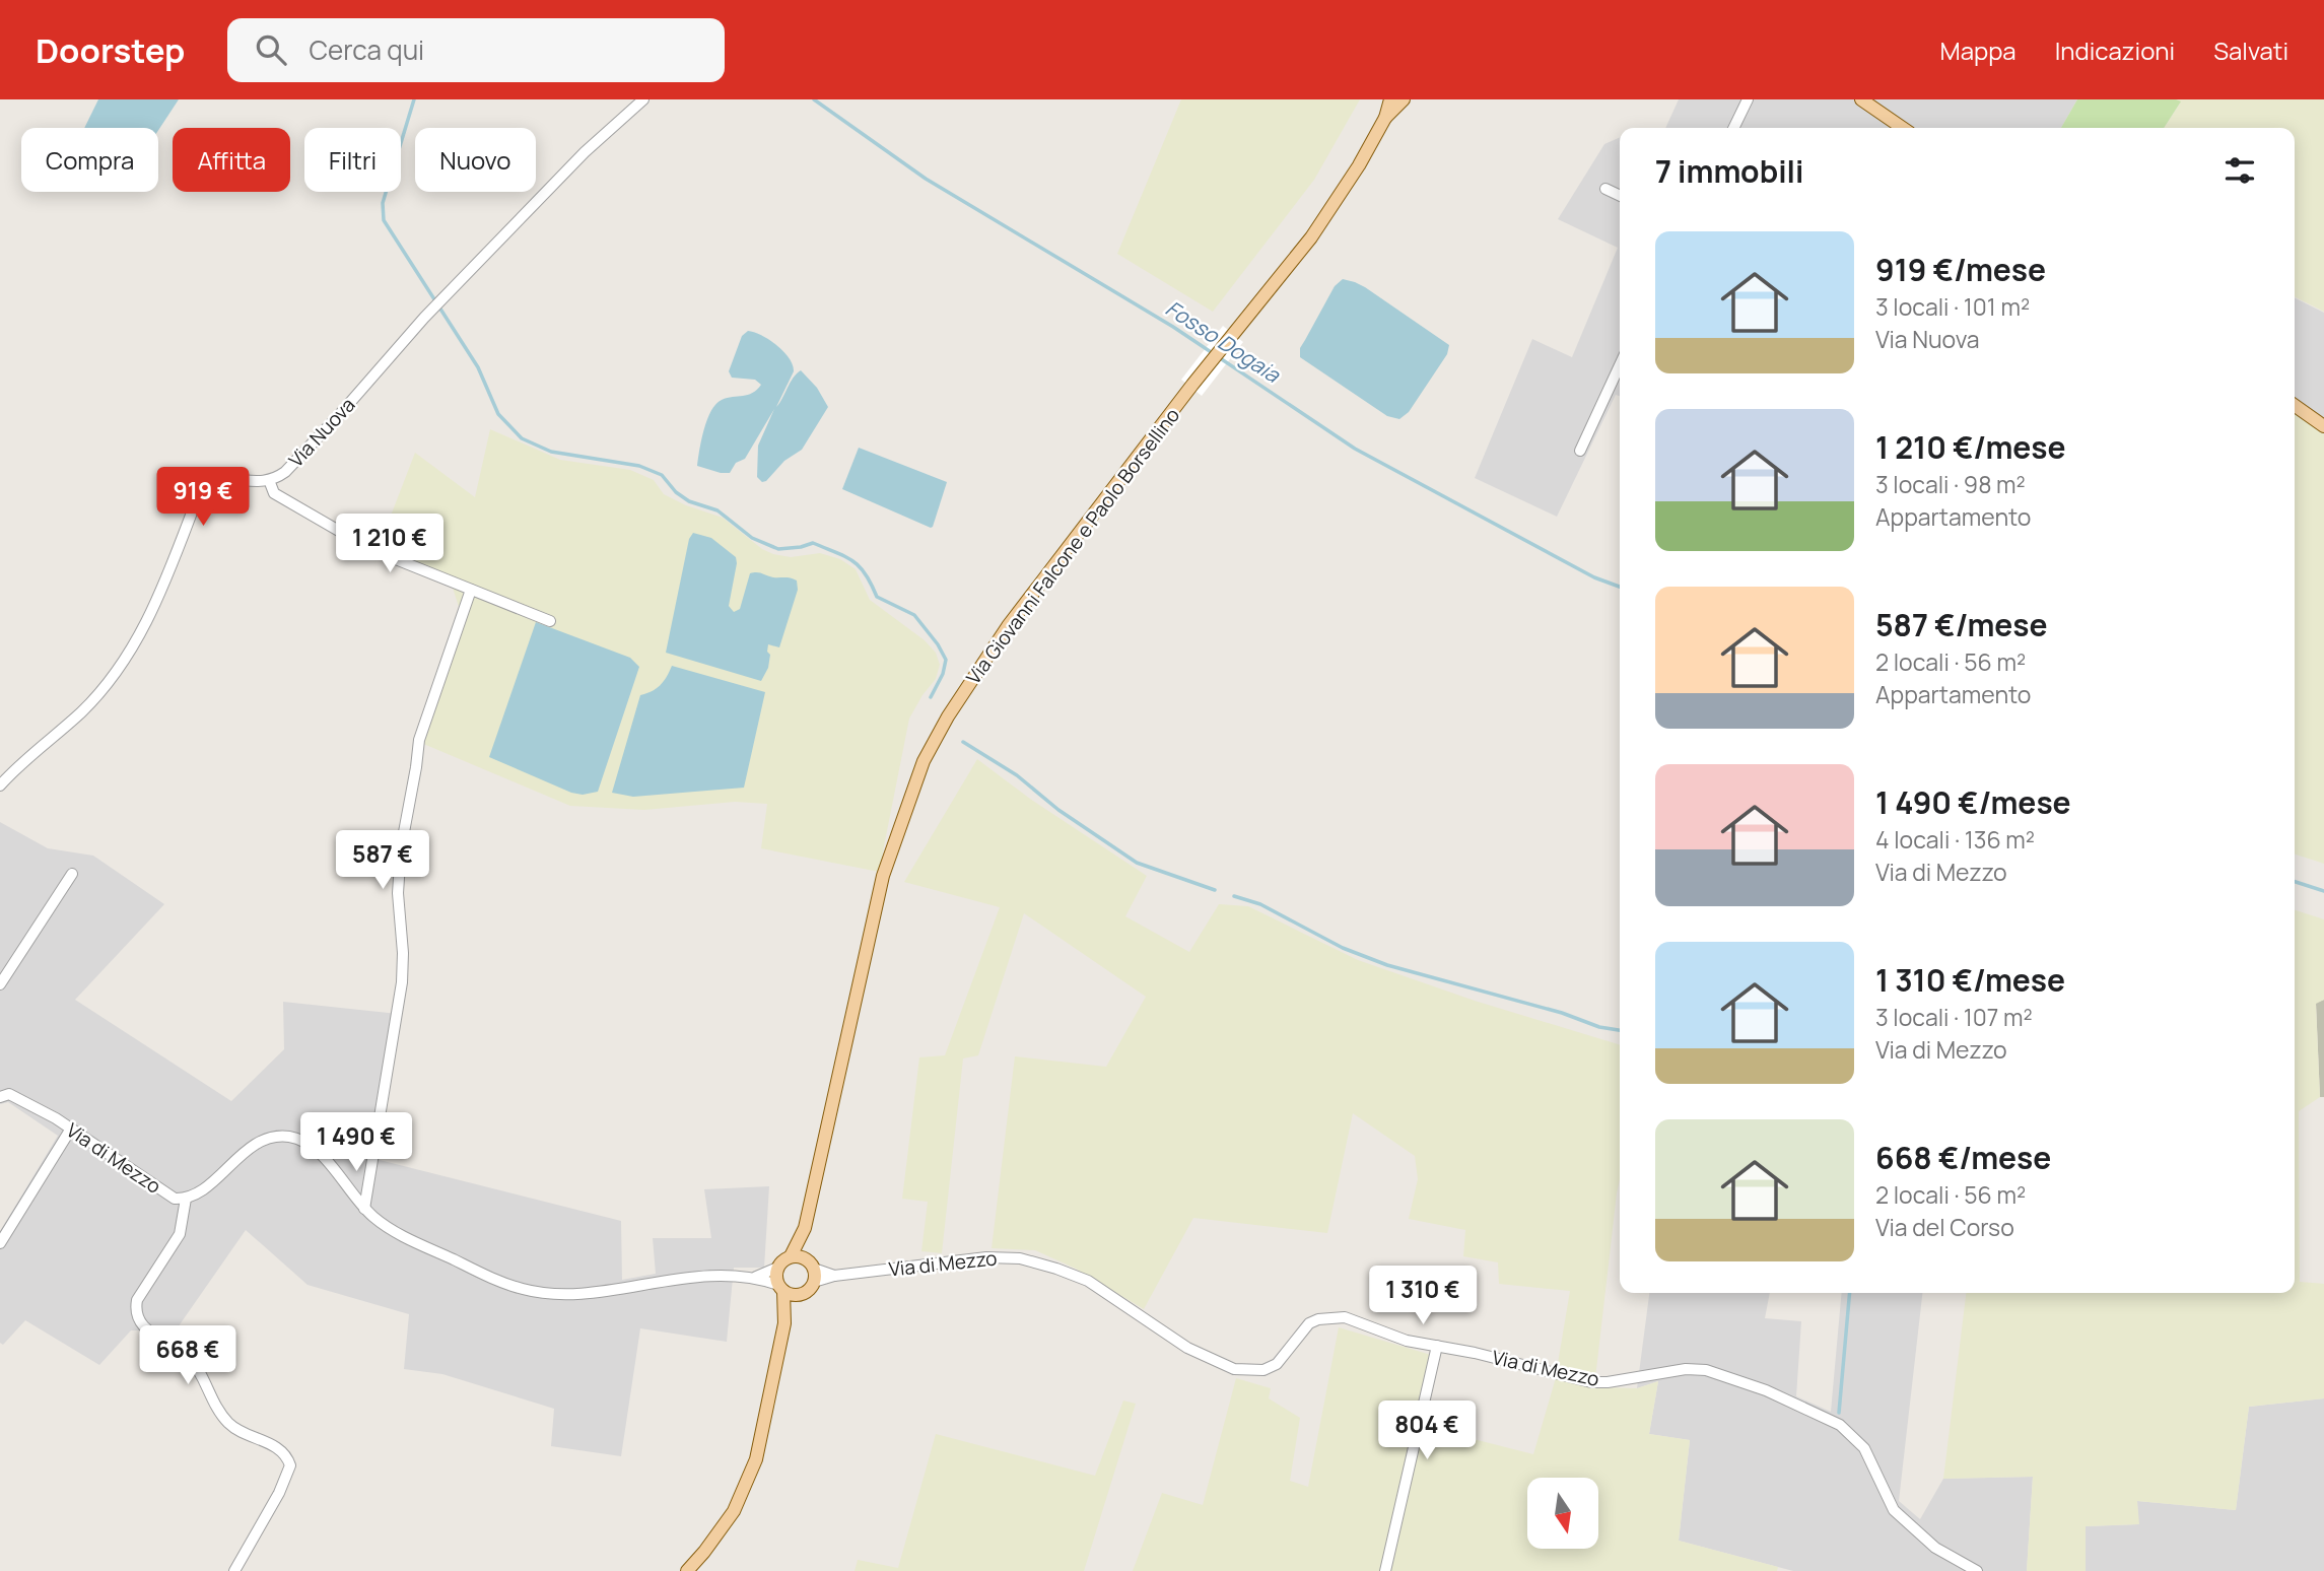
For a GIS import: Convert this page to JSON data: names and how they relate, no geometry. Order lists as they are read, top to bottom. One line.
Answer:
{"streets":{"main road":["Via Giovanni Falcone e Paolo Borsellino"],"street":["Via Nuova","Via di Mezzo"]},"crossings":[["Via Giovanni Falcone e Paolo Borsellino","Via di Mezzo"]],"water":["Fosso Dogaia"],"north":"bottom","page":{"header":"Doorstep","search":"Cerca qui","nav":["Mappa","Indicazioni","Salvati"],"chip":["Compra","Affitta","Filtri","Nuovo"],"heading":"7 immobili","list":[{"name":"919 €/mese","note":"3 locali · 101 m² · Via Nuova"},{"name":"1 210 €/mese","note":"3 locali · 98 m² · Appartamento"},{"name":"587 €/mese","note":"2 locali · 56 m² · Appartamento"},{"name":"1 490 €/mese","note":"4 locali · 136 m² · Via di Mezzo"},{"name":"1 310 €/mese","note":"3 locali · 107 m² · Via di Mezzo"},{"name":"668 €/mese","note":"2 locali · 56 m² · Via del Corso"}],"price":["919 €","1 210 €","587 €","1 490 €","1 310 €","668 €","804 €"]}}
